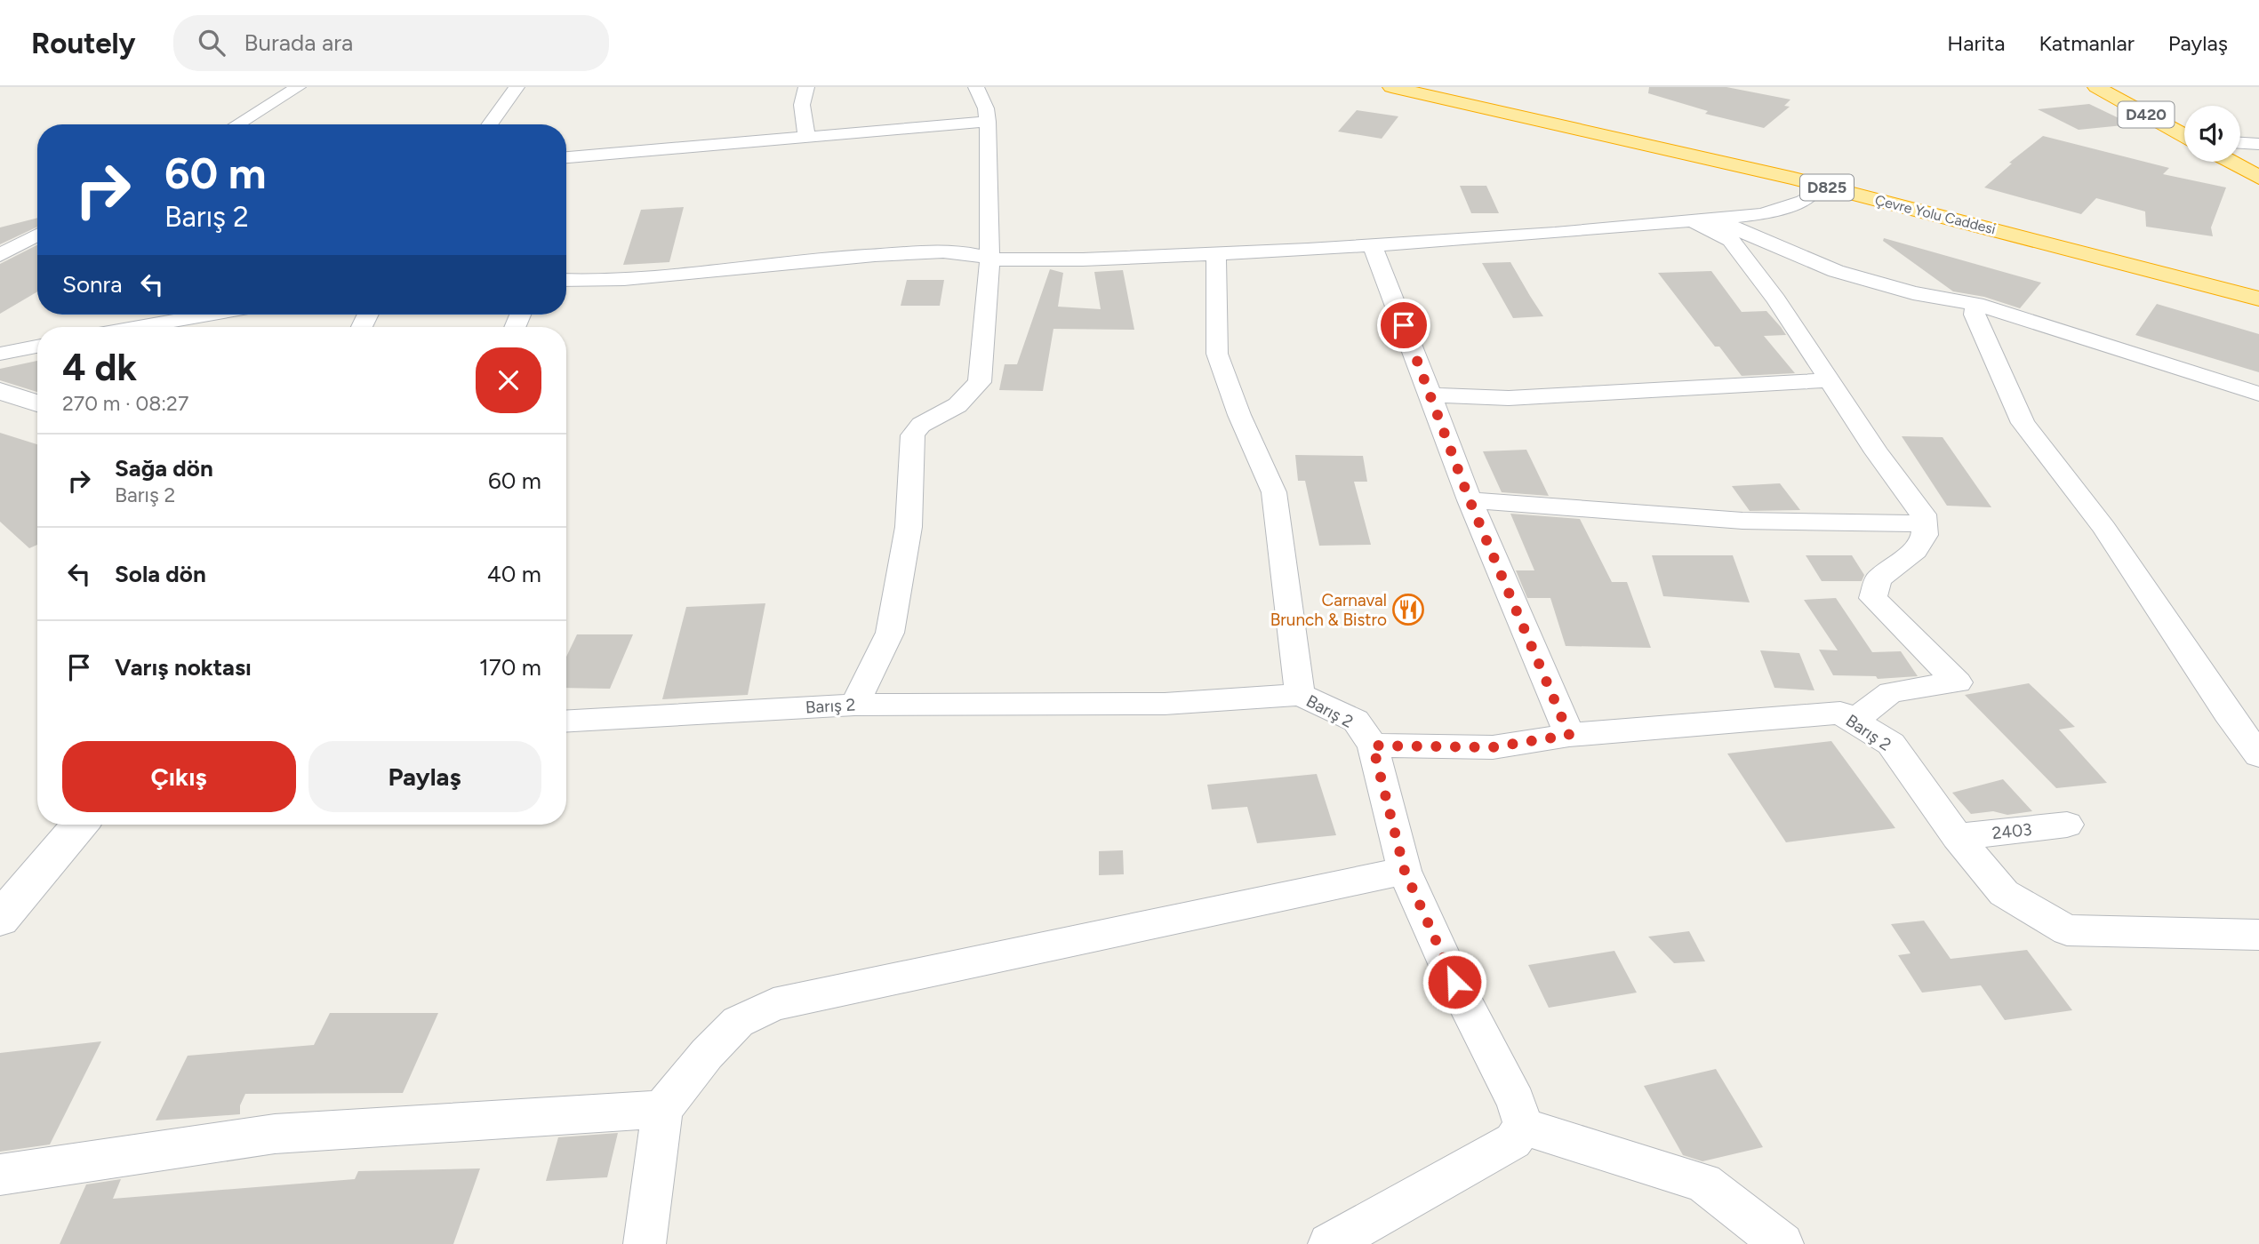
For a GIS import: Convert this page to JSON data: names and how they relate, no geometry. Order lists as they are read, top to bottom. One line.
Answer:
{"streets":{"highway":["D420","D825","Çevre Yolu Caddesi"],"street":["Barış 2","2403"]},"crossings":[["Barış 2","2403"]],"places":{"restaurant":["Carnaval Brunch & Bistro"]},"page":{"header":"Routely","search":"Burada ara","nav":["Harita","Katmanlar","Paylaş"],"turn":["60 m","Barış 2"],"then":"Sonra","heading":["4 dk","270 m · 08:27"],"list":[{"name":"Sağa dön","note":"Barış 2","value":"60 m"},{"name":"Sola dön","value":"40 m"},{"name":"Varış noktası","value":"170 m"}],"buttons":["Çıkış","Paylaş"]}}
